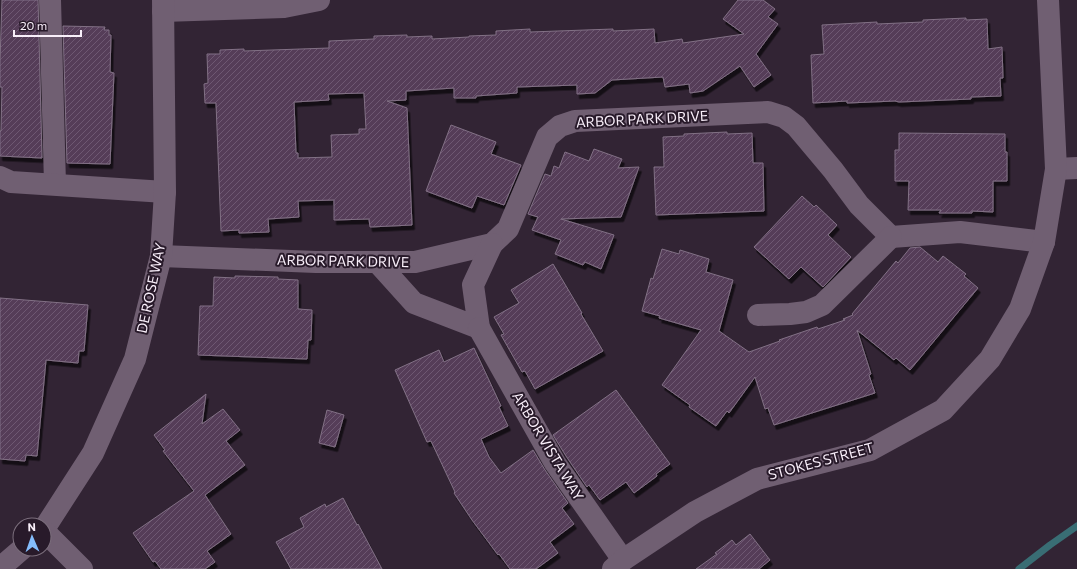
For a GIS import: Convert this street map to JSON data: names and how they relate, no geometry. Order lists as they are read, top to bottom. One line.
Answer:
{"streets":{"street":["ARBOR PARK DRIVE","DE ROSE WAY","ARBOR VISTA WAY","STOKES STREET"]},"crossings":[["ARBOR PARK DRIVE","DE ROSE WAY"],["ARBOR PARK DRIVE","ARBOR VISTA WAY"],["ARBOR VISTA WAY","STOKES STREET"]],"scale_bar":"20 m","north":"top"}
